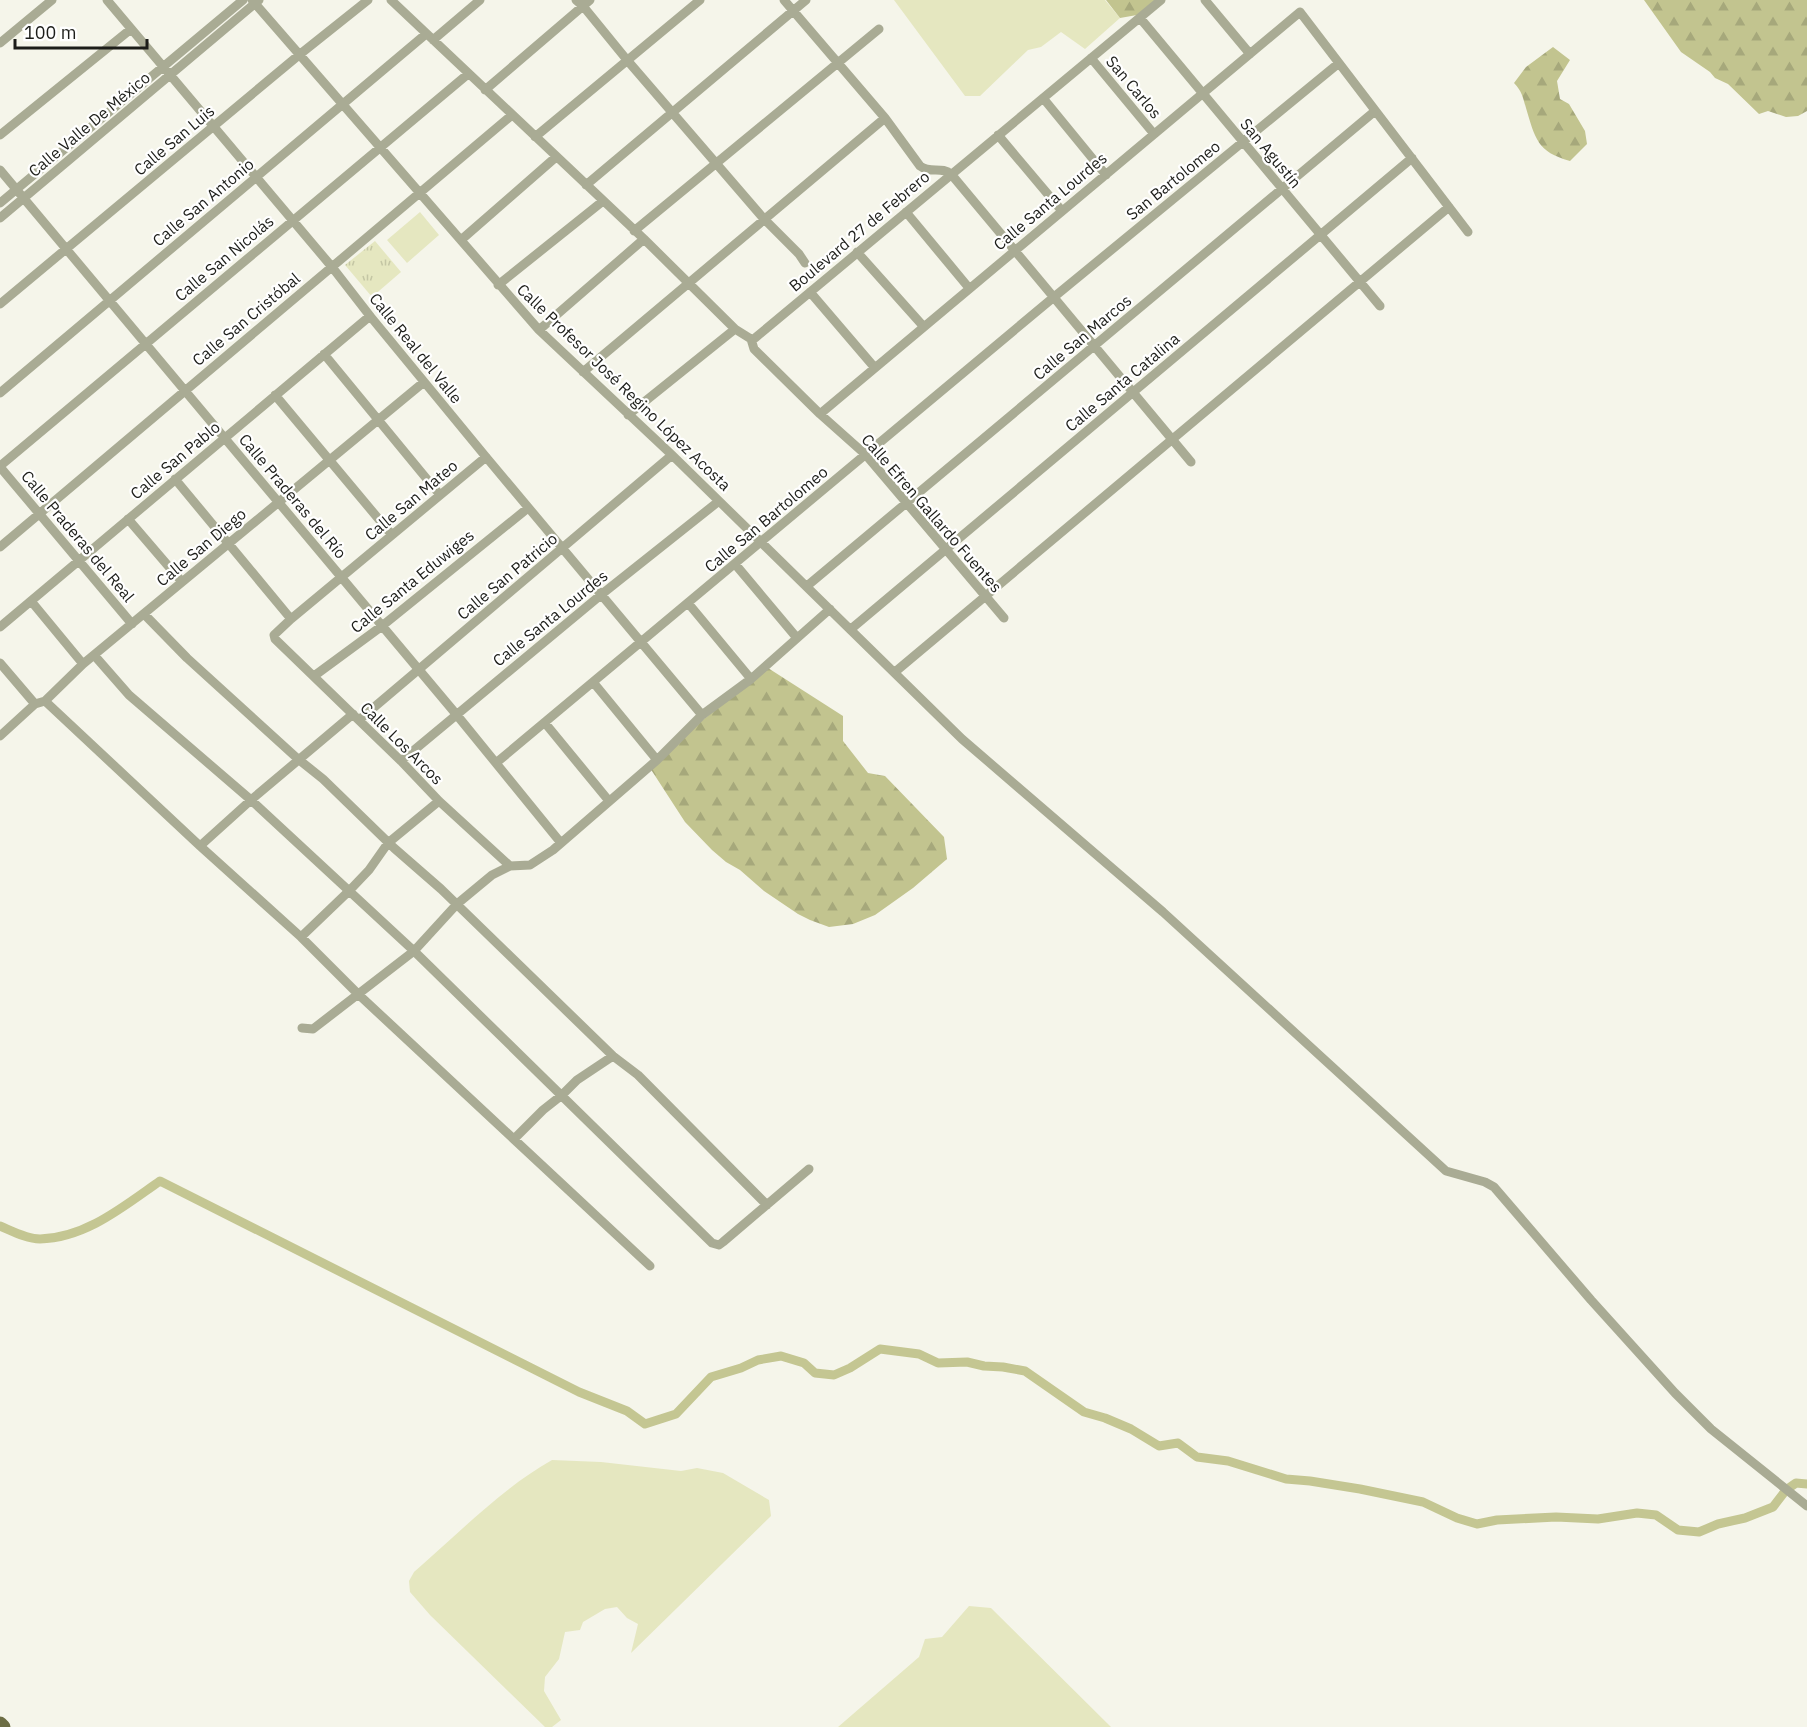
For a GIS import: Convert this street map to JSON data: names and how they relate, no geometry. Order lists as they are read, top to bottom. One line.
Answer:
{"streets":{"street":["San Carlos","Calle Valle De México","Calle San Luis","San Agustín","San Bartolomeo","Calle Santa Lourdes","Calle San Antonio","Boulevard 27 de Febrero","Calle San Nicolás","Calle San Cristóbal","Calle San Marcos","Calle Real del Valle","Calle Santa Catalina","Calle Profesor José Regino López Acosta","Calle San Pablo","Calle Praderas del Río","Calle San Mateo","Calle Efren Gallardo Fuentes","Calle San Bartolomeo","Calle Praderas del Real","Calle San Diego","Calle San Patricio","Calle Santa Eduwiges","Calle Los Arcos"]},"crossings":[["San Carlos","Calle Santa Lourdes"],["San Carlos","Boulevard 27 de Febrero"],["Calle Valle De México","Calle Real del Valle"],["Calle Valle De México","Calle Profesor José Regino López Acosta"],["Calle Valle De México","Calle Praderas del Río"],["Calle San Luis","Calle Real del Valle"],["Calle San Luis","Calle Profesor José Regino López Acosta"],["Calle San Luis","Calle Praderas del Río"],["San Agustín","San Bartolomeo"],["San Agustín","Calle Santa Lourdes"],["San Agustín","Boulevard 27 de Febrero"],["San Agustín","Calle San Marcos"],["San Agustín","Calle Santa Catalina"],["San Bartolomeo","Calle Santa Lourdes"],["San Bartolomeo","Calle San Bartolomeo"],["Calle Santa Lourdes","Calle Real del Valle"],["Calle Santa Lourdes","Calle Profesor José Regino López Acosta"],["Calle Santa Lourdes","Calle Praderas del Río"],["Calle Santa Lourdes","Calle Efren Gallardo Fuentes"],["Calle Santa Lourdes","Calle Los Arcos"],["Calle San Antonio","Calle Real del Valle"],["Calle San Antonio","Calle Profesor José Regino López Acosta"],["Calle San Antonio","Calle Praderas del Río"],["Calle San Antonio","Calle Efren Gallardo Fuentes"],["Boulevard 27 de Febrero","Calle Efren Gallardo Fuentes"],["Calle San Nicolás","Calle Real del Valle"],["Calle San Nicolás","Calle Profesor José Regino López Acosta"],["Calle San Nicolás","Calle Praderas del Río"],["Calle San Nicolás","Calle Efren Gallardo Fuentes"],["Calle San Nicolás","Calle Praderas del Real"],["Calle San Cristóbal","Calle Real del Valle"],["Calle San Cristóbal","Calle Profesor José Regino López Acosta"],["Calle San Cristóbal","Calle Praderas del Río"],["Calle San Cristóbal","Calle Efren Gallardo Fuentes"],["Calle San Cristóbal","Calle Praderas del Real"],["Calle San Marcos","Calle Profesor José Regino López Acosta"],["Calle San Marcos","Calle Efren Gallardo Fuentes"],["Calle Real del Valle","Calle San Pablo"],["Calle Real del Valle","Calle San Mateo"],["Calle Real del Valle","Calle San Bartolomeo"],["Calle Real del Valle","Calle San Diego"],["Calle Real del Valle","Calle San Patricio"],["Calle Real del Valle","Calle Santa Eduwiges"],["Calle Santa Catalina","Calle Profesor José Regino López Acosta"],["Calle Santa Catalina","Calle Efren Gallardo Fuentes"],["Calle Profesor José Regino López Acosta","Calle San Bartolomeo"],["Calle Profesor José Regino López Acosta","Calle San Patricio"],["Calle San Pablo","Calle Praderas del Río"],["Calle San Pablo","Calle Praderas del Real"],["Calle Praderas del Río","Calle San Mateo"],["Calle Praderas del Río","Calle San Bartolomeo"],["Calle Praderas del Río","Calle San Diego"],["Calle Praderas del Río","Calle San Patricio"],["Calle Praderas del Río","Calle Santa Eduwiges"],["Calle San Mateo","Calle Los Arcos"],["Calle Efren Gallardo Fuentes","Calle San Bartolomeo"],["Calle Praderas del Real","Calle San Diego"],["Calle San Patricio","Calle Los Arcos"],["Calle Santa Eduwiges","Calle Los Arcos"]],"scale_bar":"100 m"}
